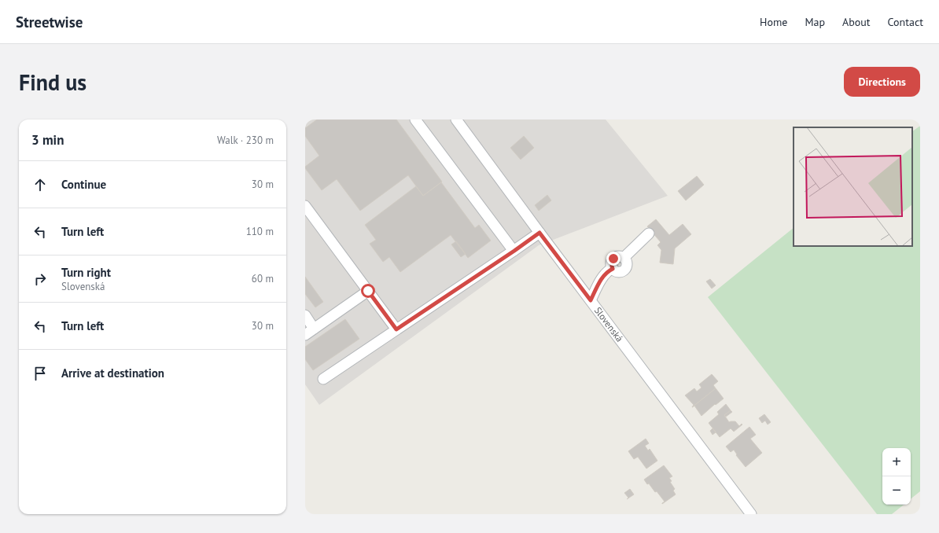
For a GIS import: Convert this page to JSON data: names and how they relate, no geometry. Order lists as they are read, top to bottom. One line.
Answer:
{"streets":{"street":["Slovenská"]},"page":{"header":"Streetwise","nav":["Home","Map","About","Contact"],"buttons":"Directions","title":"Find us","heading":["3 min","Walk · 230 m"],"list":[["Continue","30 m"],["Turn left","110 m"],["Turn right","Slovenská","60 m"],["Turn left","30 m"],"Arrive at destination"],"map_buttons":["+","−"]}}
